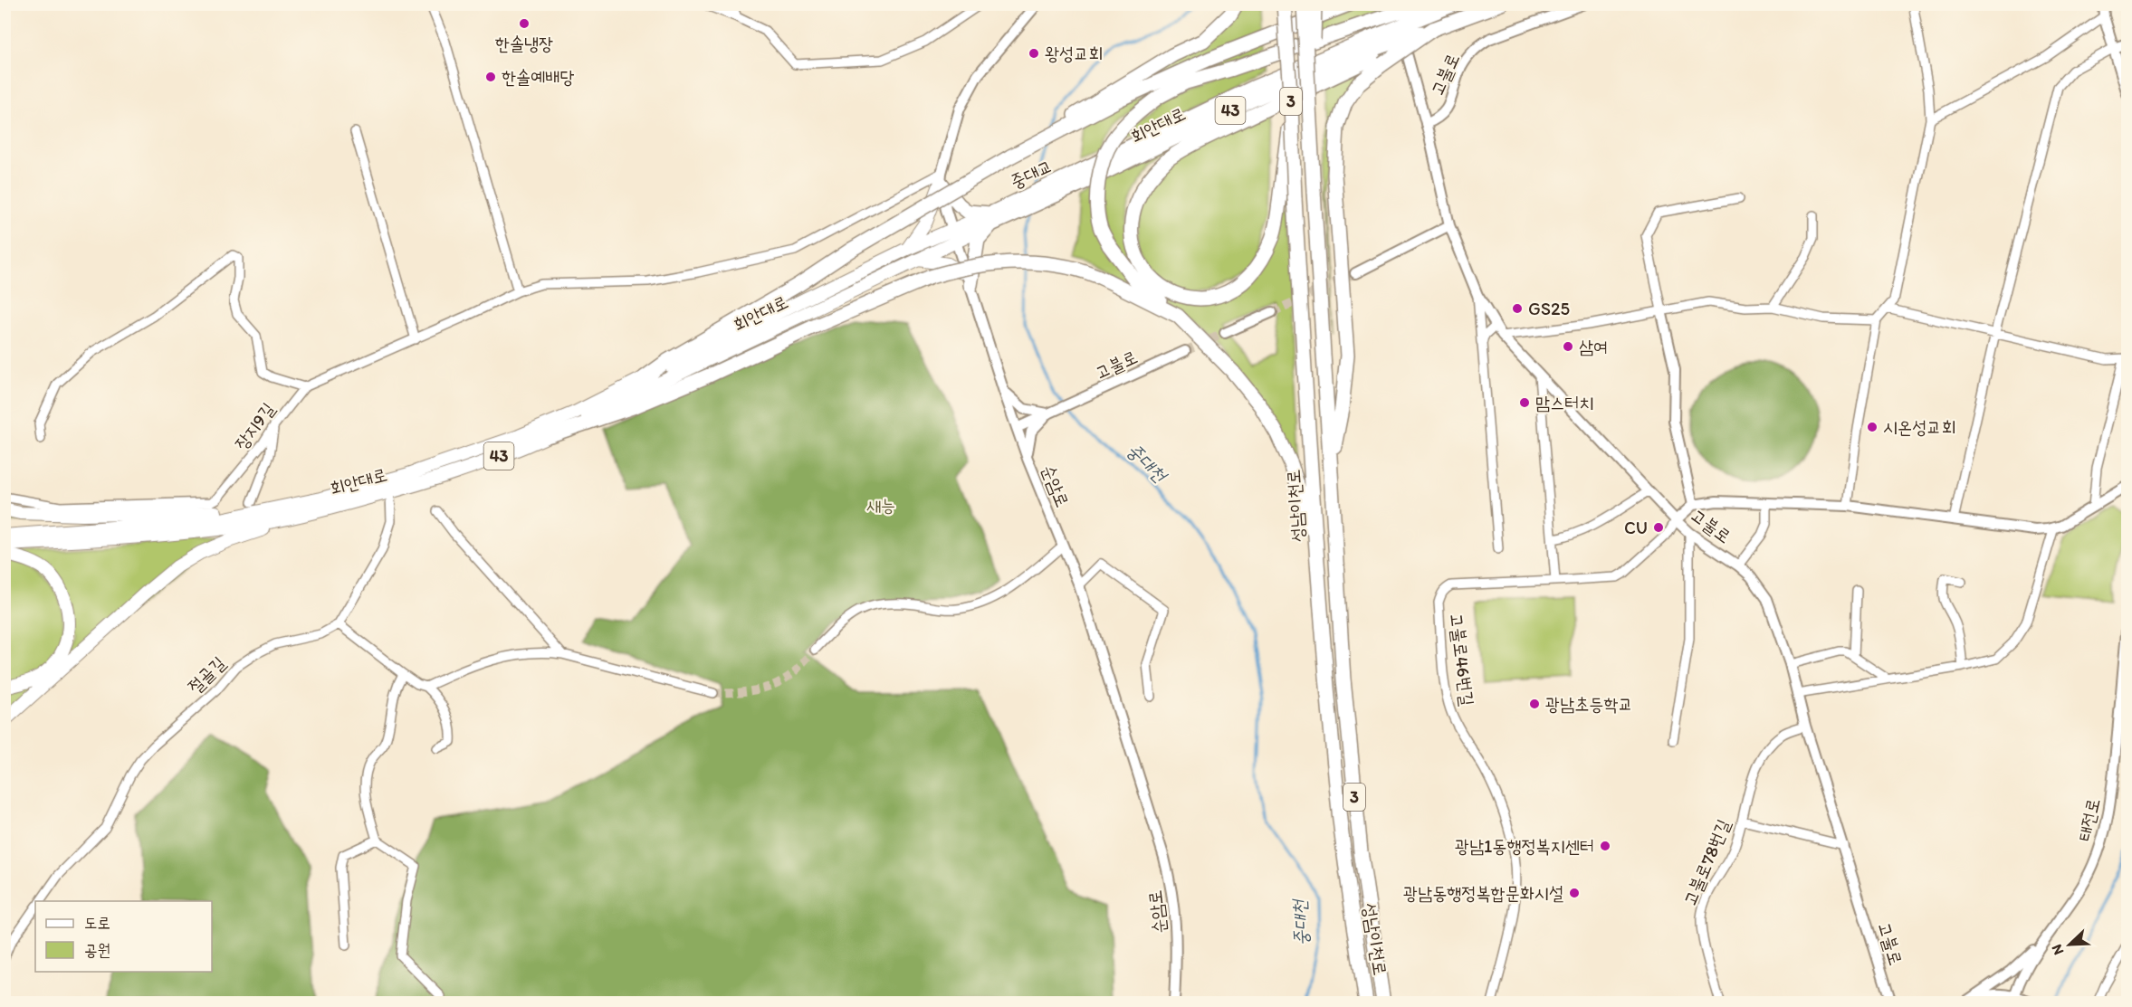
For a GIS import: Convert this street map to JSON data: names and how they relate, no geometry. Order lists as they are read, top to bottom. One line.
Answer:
{"streets":{"highway":["3","43","회안대로","중대교","성남이천로"],"street":["고불로","장지9길","순암로","고불로46번길","절골길","태전로","고불로78번길"]},"crossings":[["고불로","고불로78번길"],["회안대로","중대교"],["회안대로","순암로"],["장지9길","순암로"]],"water":["중대천"],"parks":["새능"],"places":["한솔냉장","왕성교회","한솔예배당","GS25","삼여","맘스터치","시온성교회","CU","광남초등학교","광남1동행정복지센터","광남동행정복합문화시설"],"legend":["도로","공원"],"north":"bottom left"}
